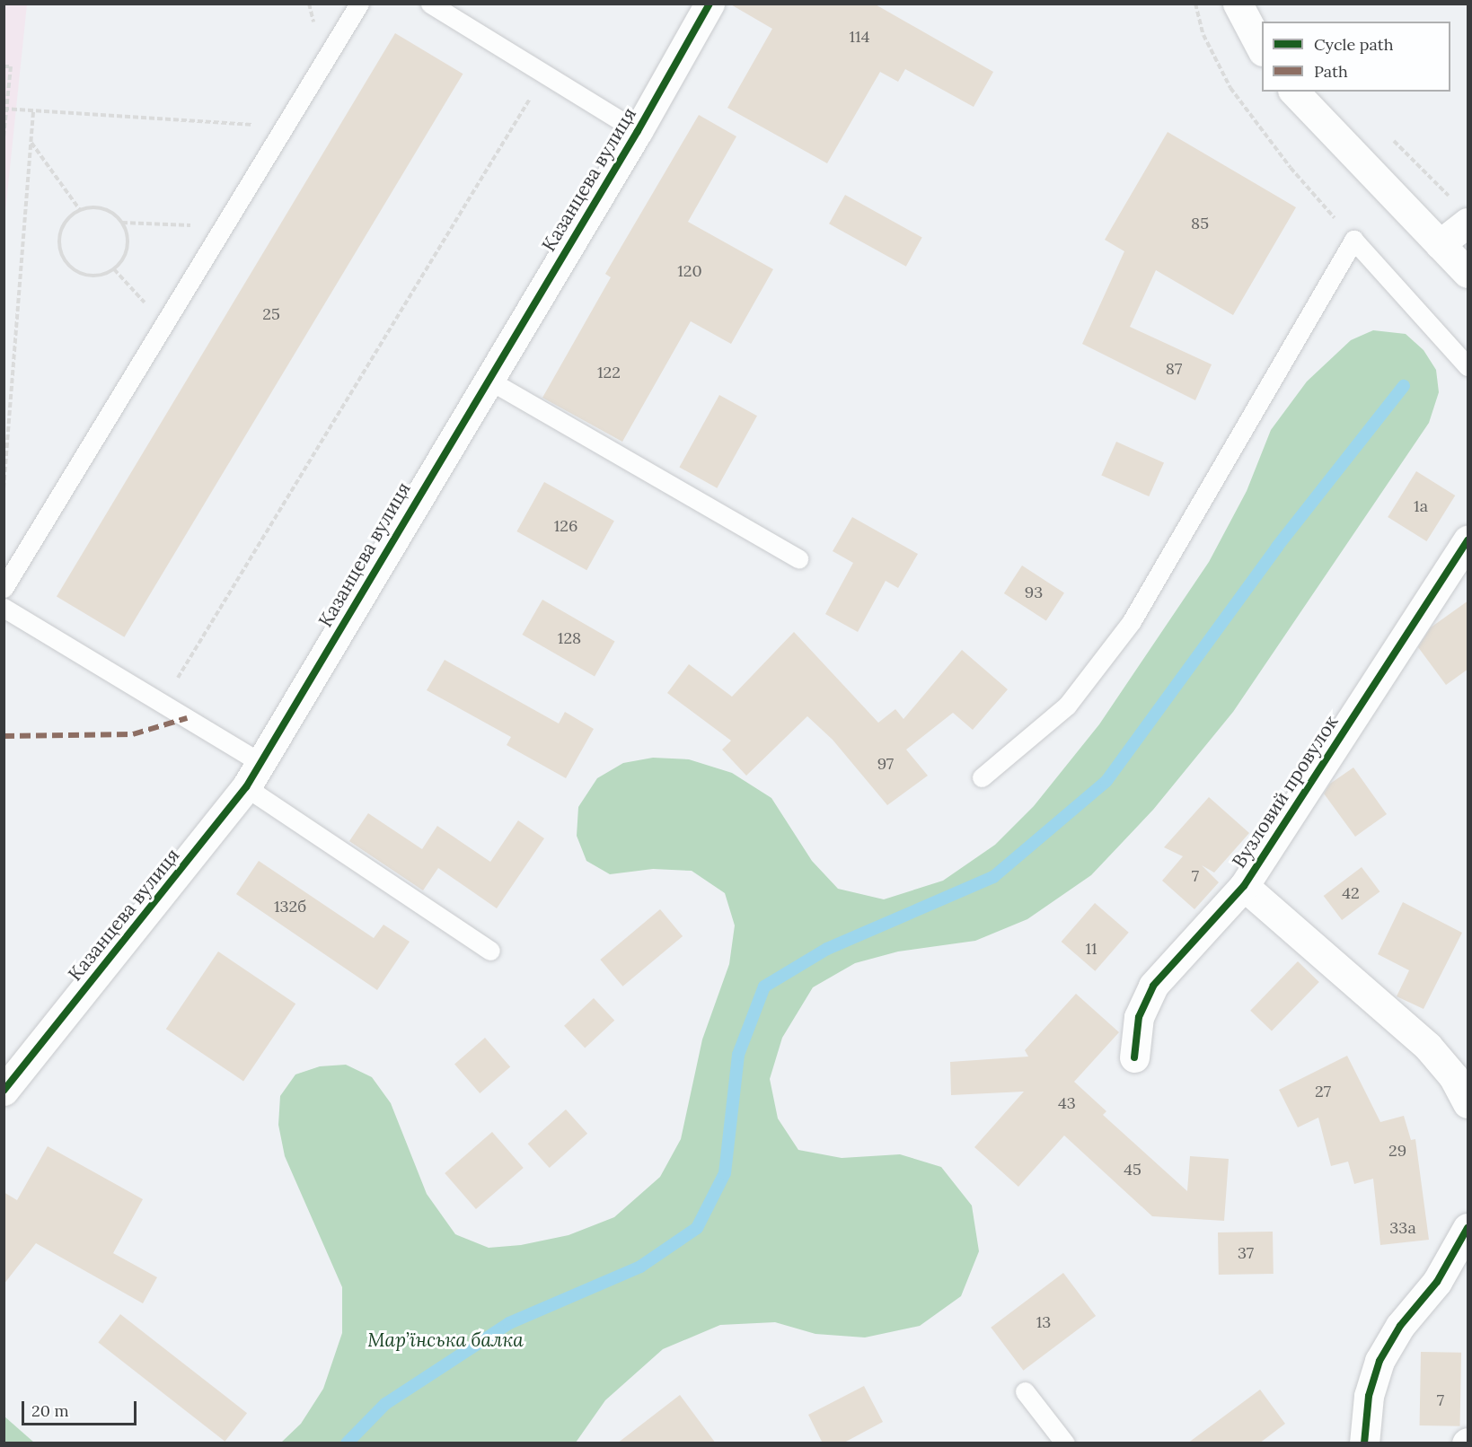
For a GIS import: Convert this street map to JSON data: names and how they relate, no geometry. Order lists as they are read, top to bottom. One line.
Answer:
{"streets":{"street":["Казанцева вулиця","Вузловий провулок"]},"parks":["Мар’їнська балка"],"house_numbers":["114","85","120","25","87","122","1а","126","93","128","97","7","42","132б","11","27","43","29","45","33а","37","13","7"],"legend":["Cycle path","Path"],"scale_bar":"20 m"}
